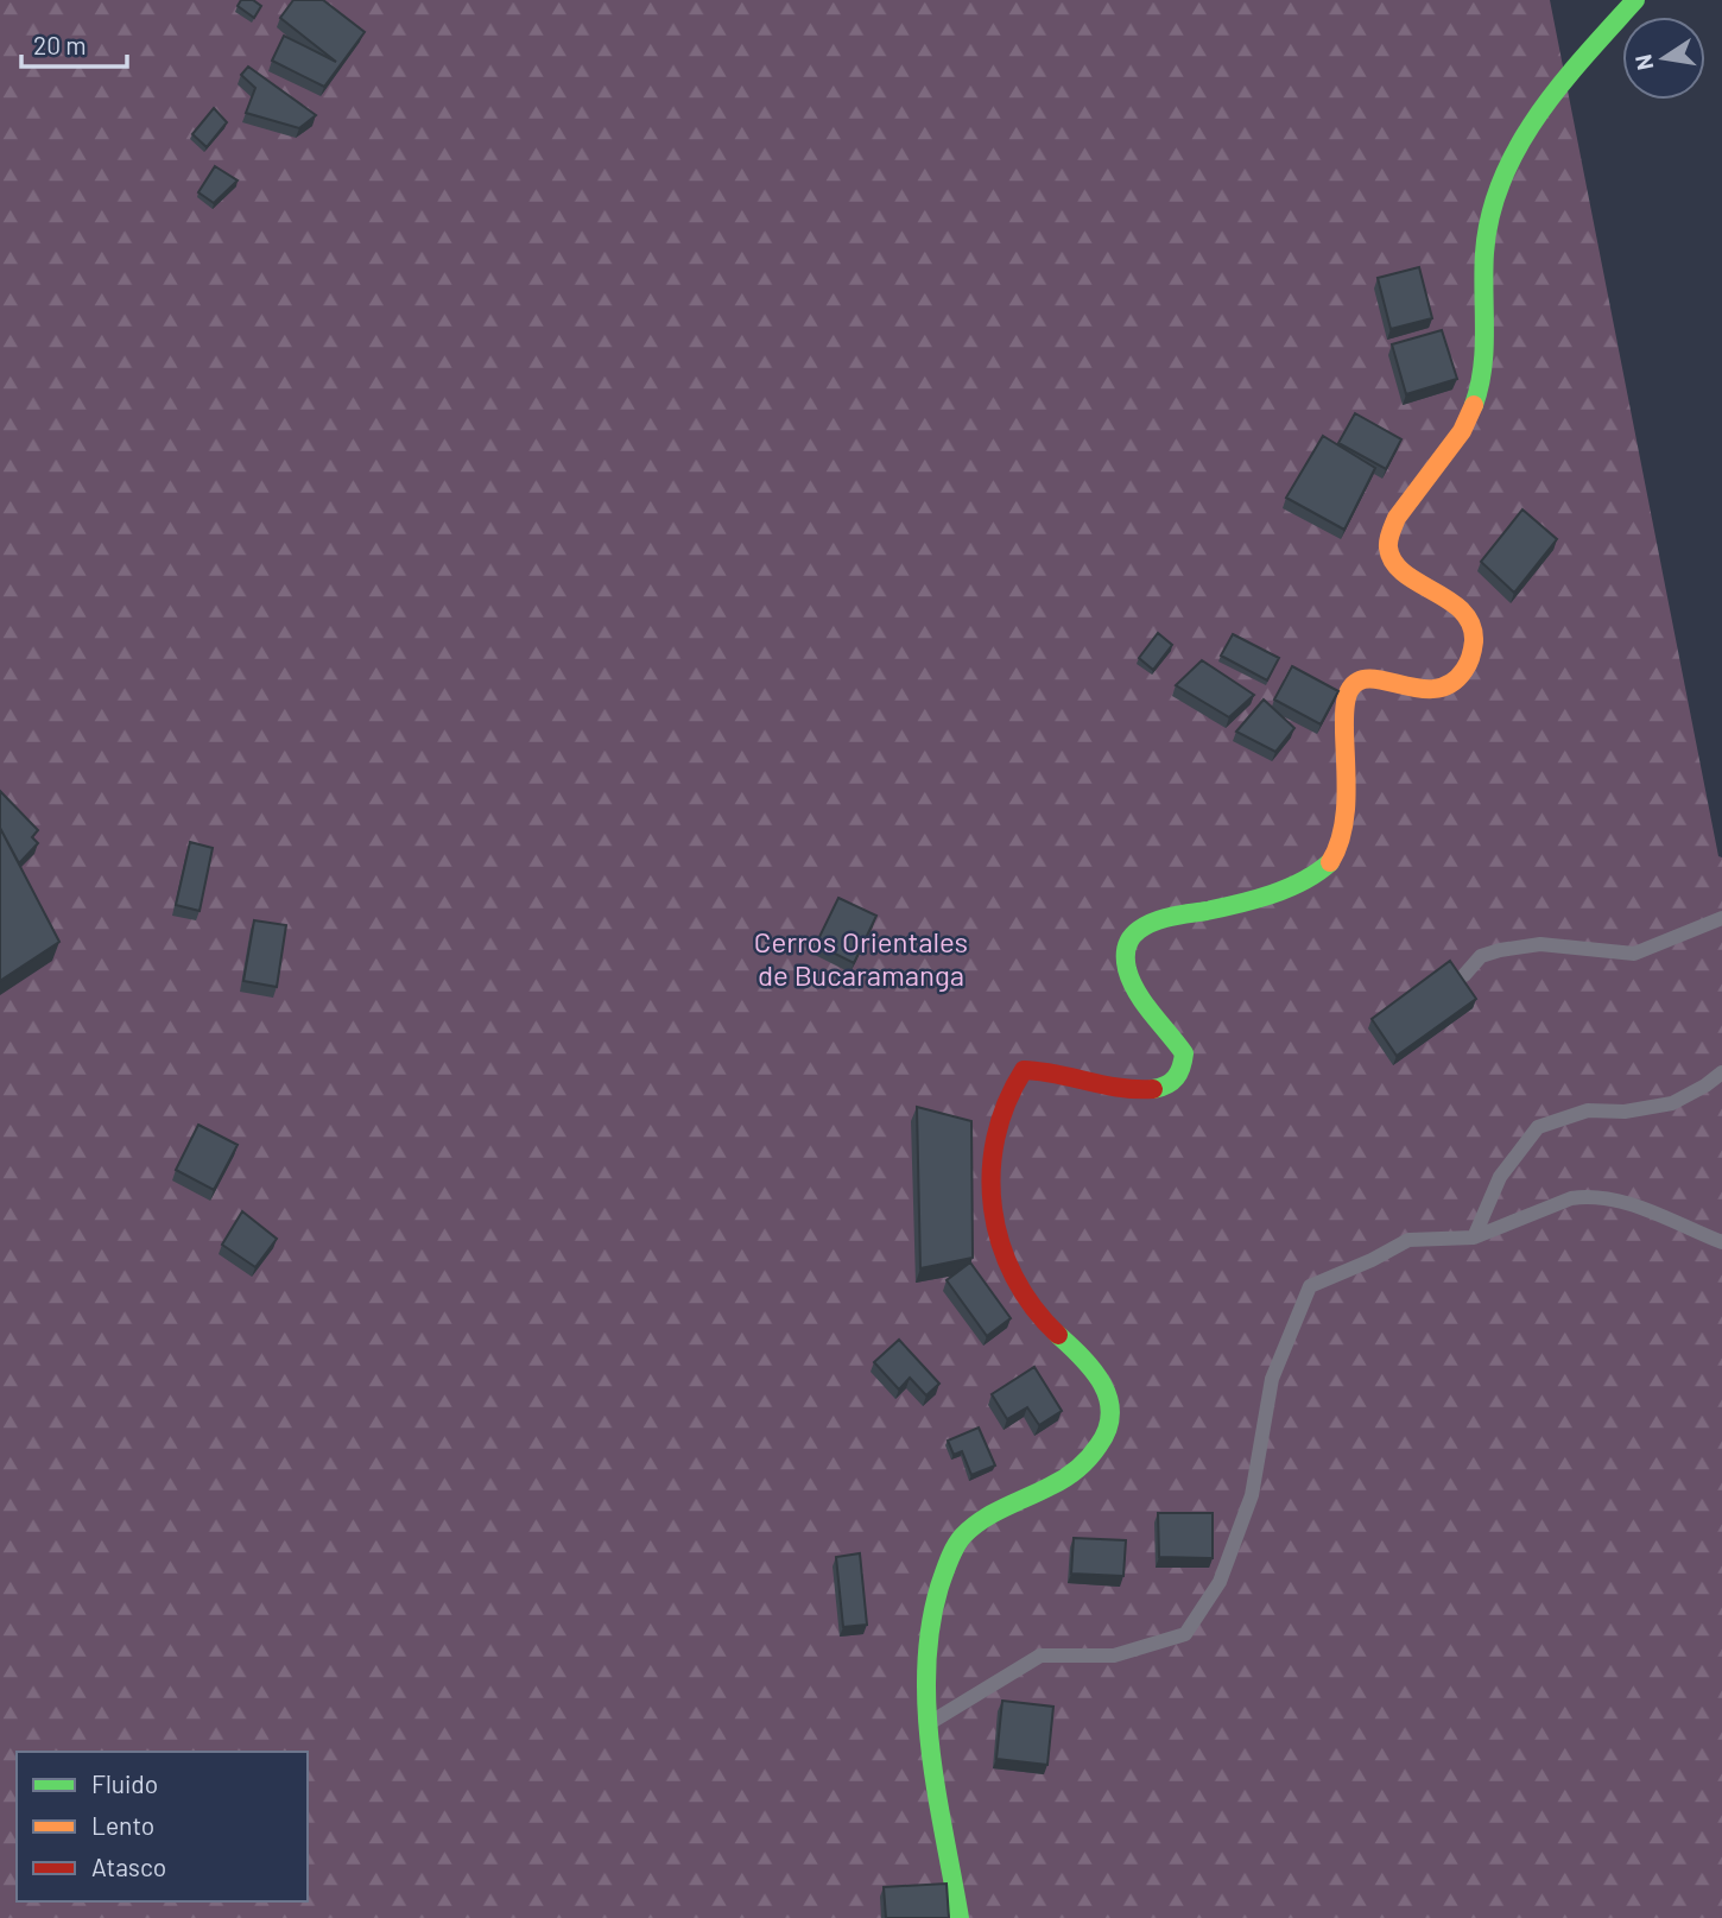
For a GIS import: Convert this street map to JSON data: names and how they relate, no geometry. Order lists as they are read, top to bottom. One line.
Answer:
{"parks":["Cerros Orientales de Bucaramanga"],"legend":["Fluido","Lento","Atasco"],"scale_bar":"20 m","north":"left"}
